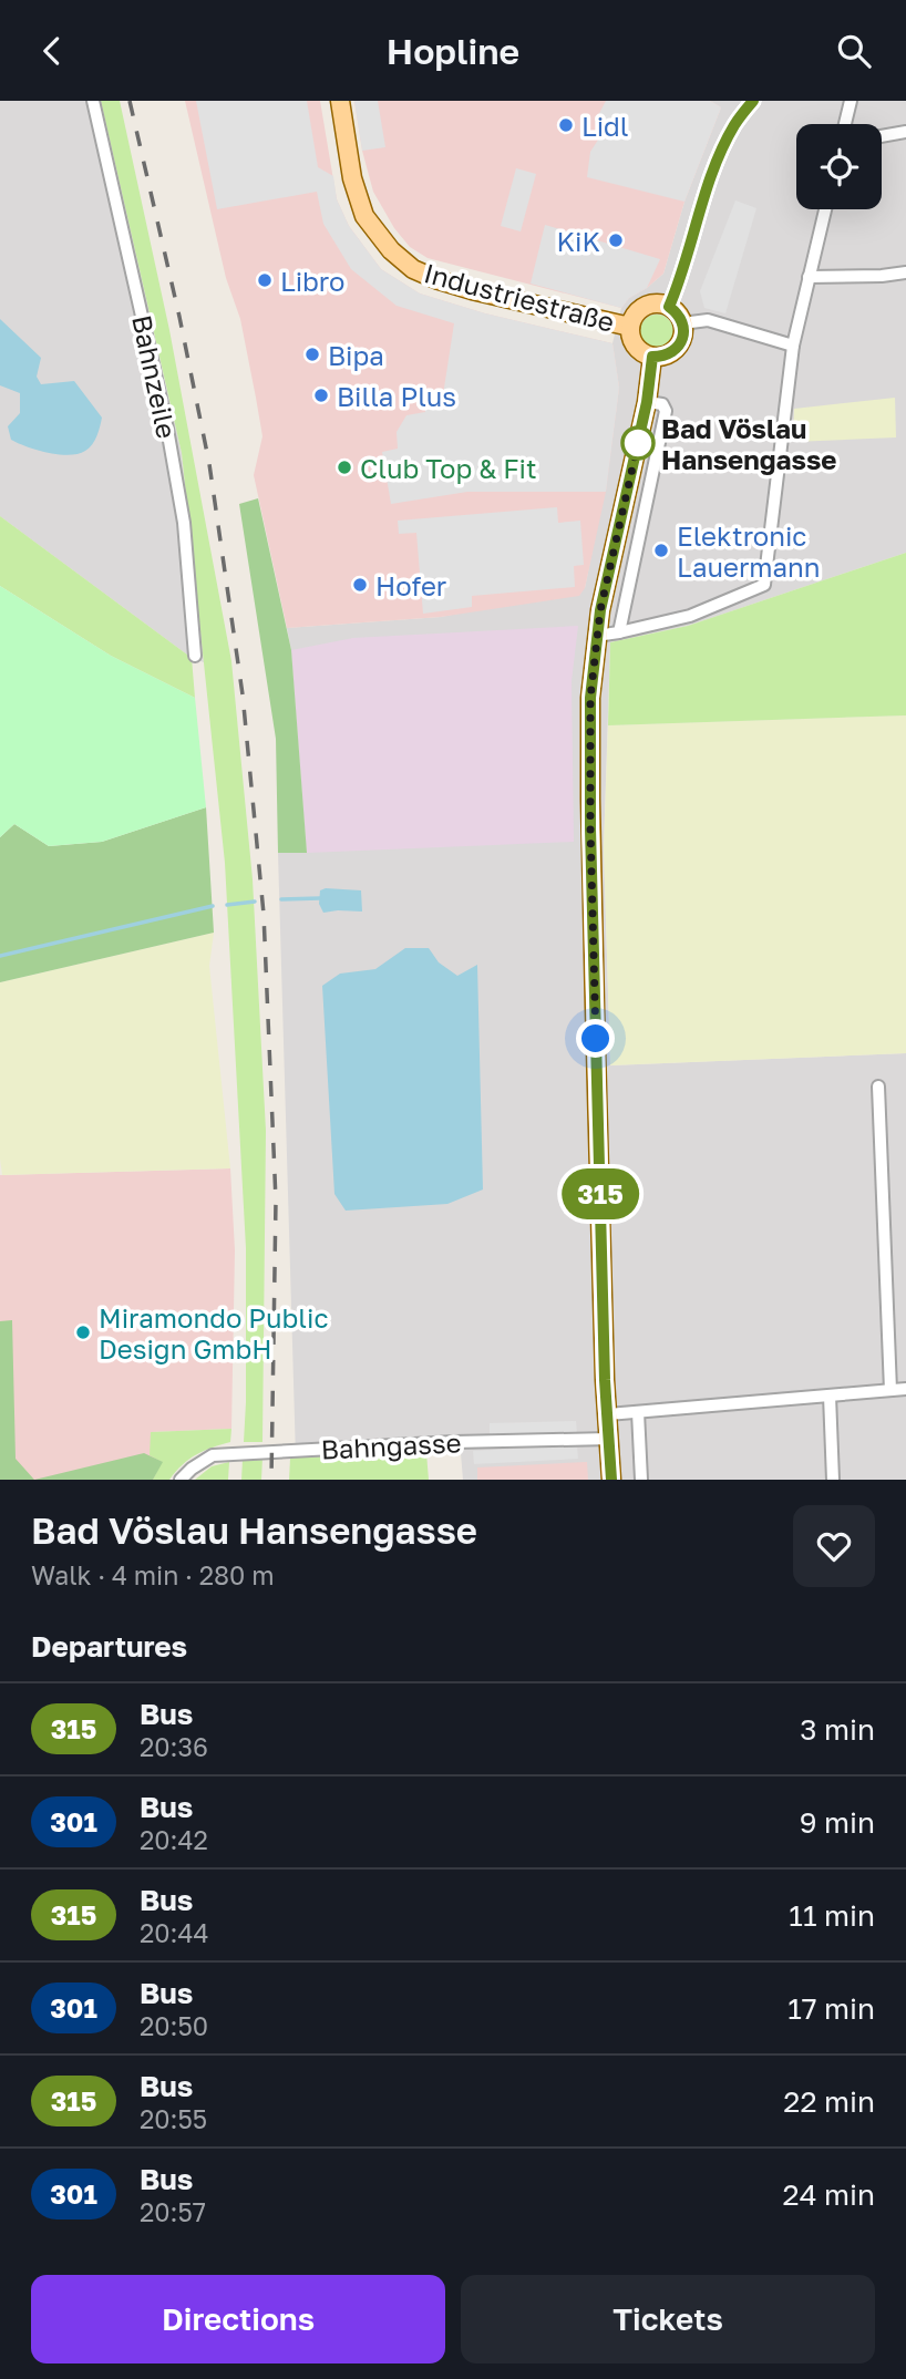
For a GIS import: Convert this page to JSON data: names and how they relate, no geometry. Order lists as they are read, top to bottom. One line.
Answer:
{"streets":{"main road":["Industriestraße"],"street":["Bahnzeile","Bahngasse"]},"places":["Lidl","KiK","Libro","Bipa","Billa Plus","Bad Vöslau Hansengasse","Club Top & Fit","Elektronic Lauermann","Hofer","Miramondo Public Design GmbH"],"lines":["bus line 315"],"page":{"header":"Hopline","on_map":"315","heading":[["Bad Vöslau Hansengasse","Walk · 4 min · 280 m"],"Departures"],"list":[{"mark":"315","name":"Bus","note":"20:36","value":"3 min"},{"mark":"301","name":"Bus","note":"20:42","value":"9 min"},{"mark":"315","name":"Bus","note":"20:44","value":"11 min"},{"mark":"301","name":"Bus","note":"20:50","value":"17 min"},{"mark":"315","name":"Bus","note":"20:55","value":"22 min"},{"mark":"301","name":"Bus","note":"20:57","value":"24 min"}],"buttons":["Directions","Tickets"]}}
